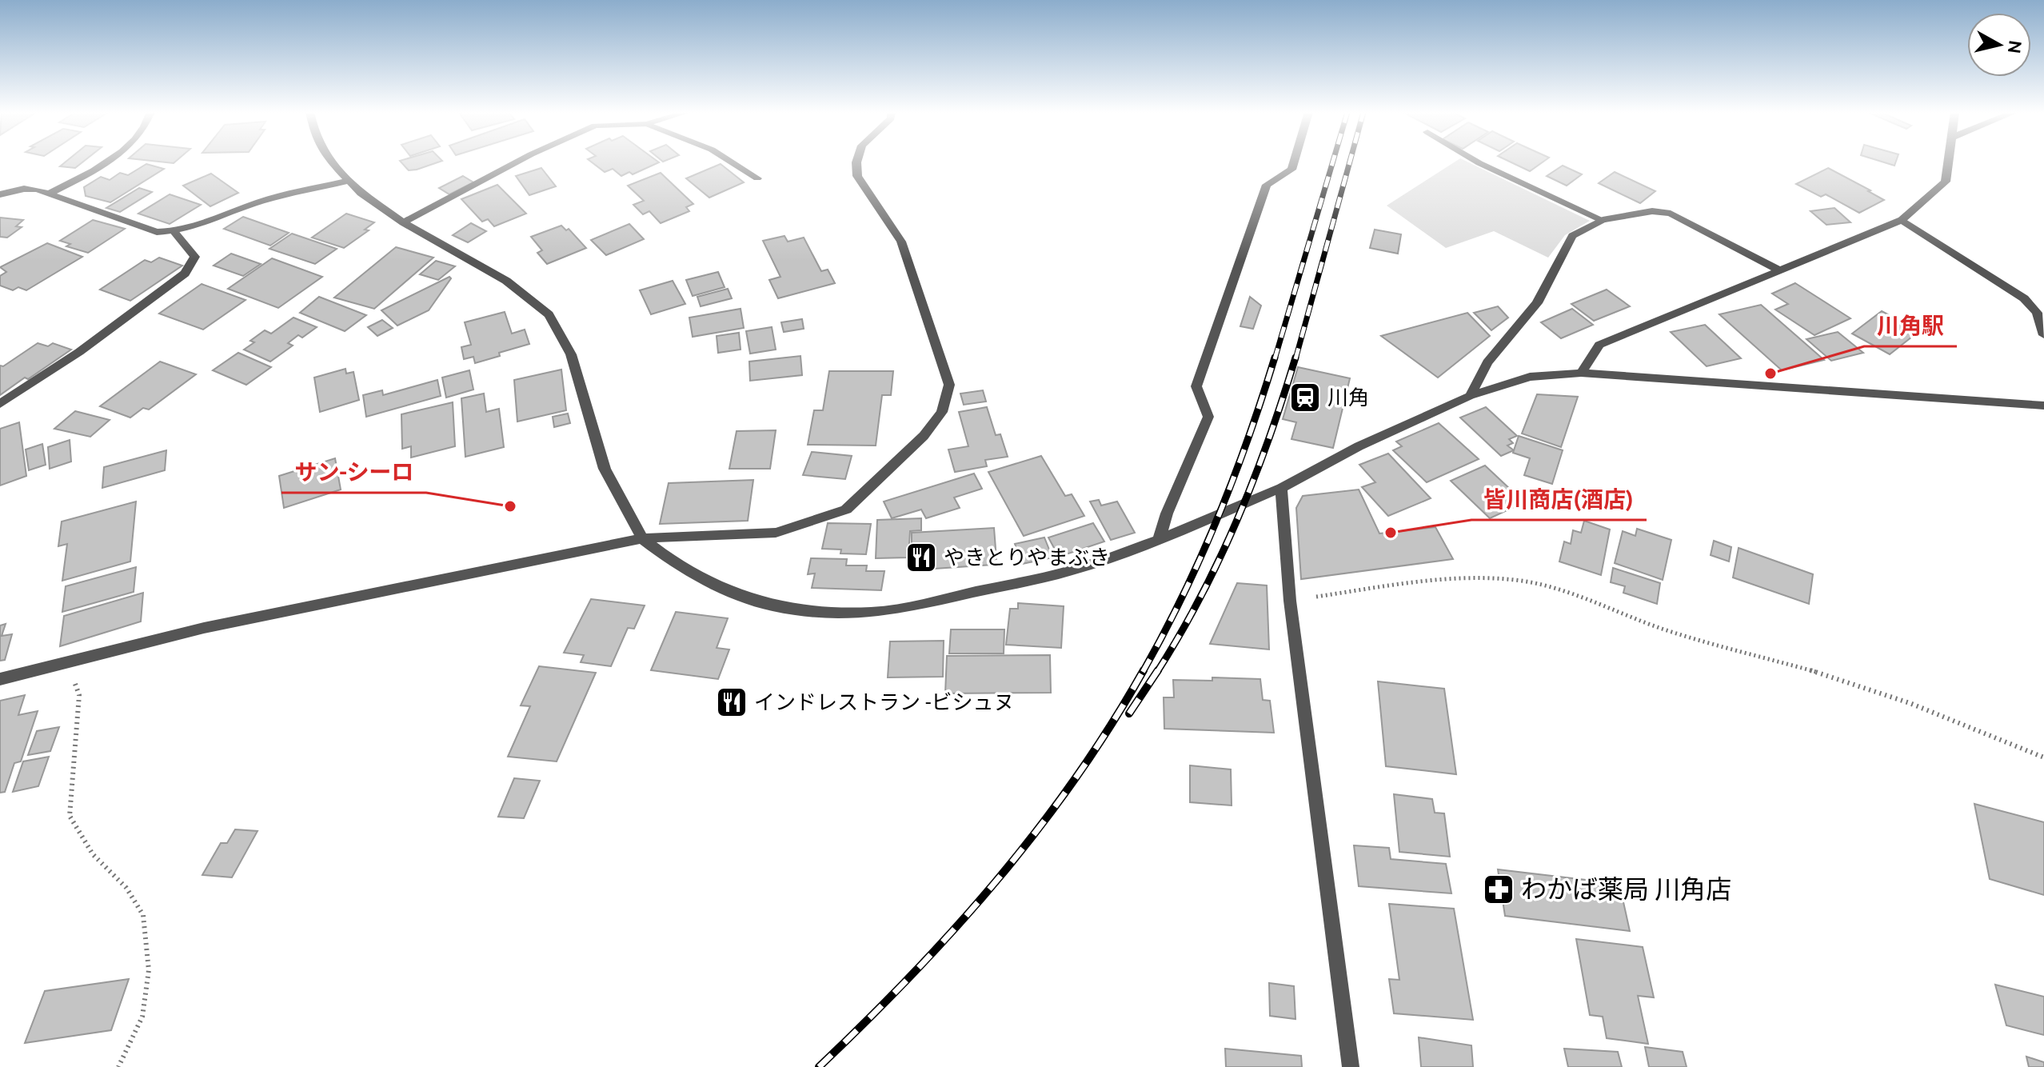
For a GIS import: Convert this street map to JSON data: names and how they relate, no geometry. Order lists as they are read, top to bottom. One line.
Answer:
{"places":{"other":["川角駅","サン-シーロ","皆川商店(酒店)"],"station":["川角"],"restaurant":["やきとりやまぶき","インドレストラン -ビシュヌ"],"pharmacy":["わかば薬局 川角店"]},"north":"right"}
